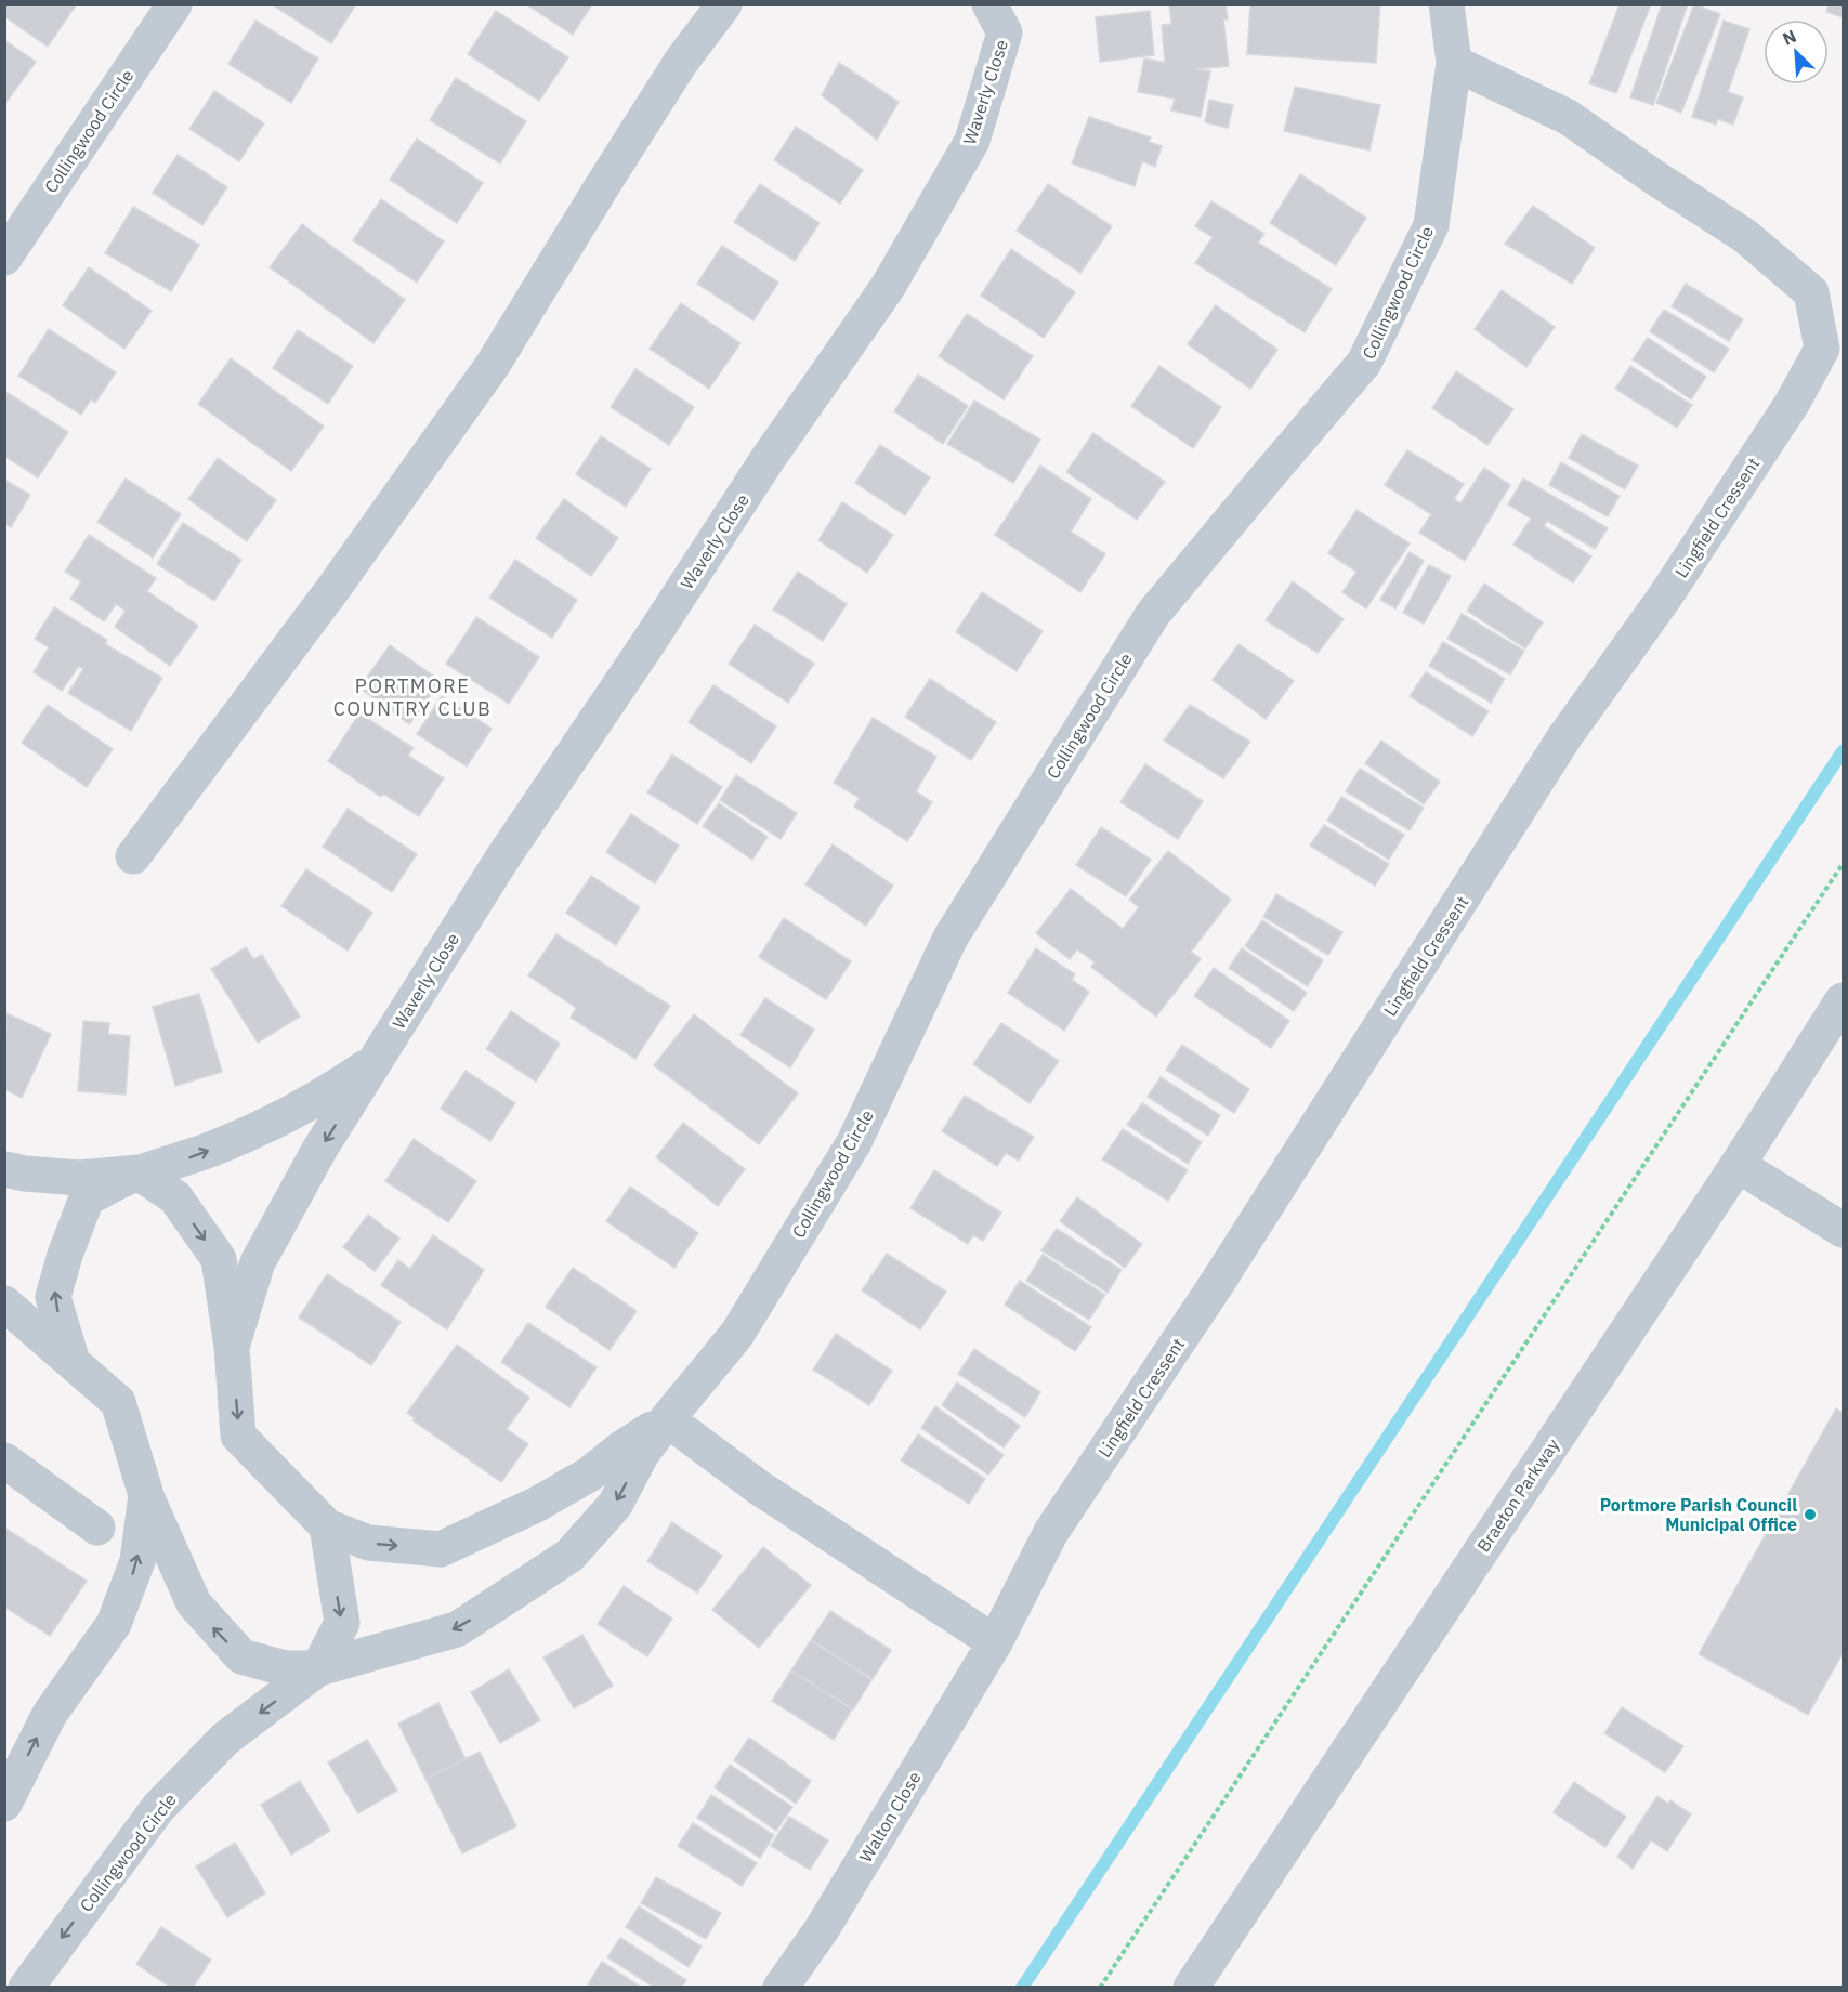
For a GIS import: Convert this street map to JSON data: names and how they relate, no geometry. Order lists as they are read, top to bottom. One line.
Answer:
{"streets":{"street":["Waverly Close","Collingwood Circle","Lingfield Cressent","Braeton Parkway","Walton Close"]},"crossings":[["Collingwood Circle","Lingfield Cressent"],["Lingfield Cressent","Walton Close"]],"districts":["PORTMORE COUNTRY CLUB"],"places":["Portmore Parish Council Municipal Office"],"north":"top left"}
